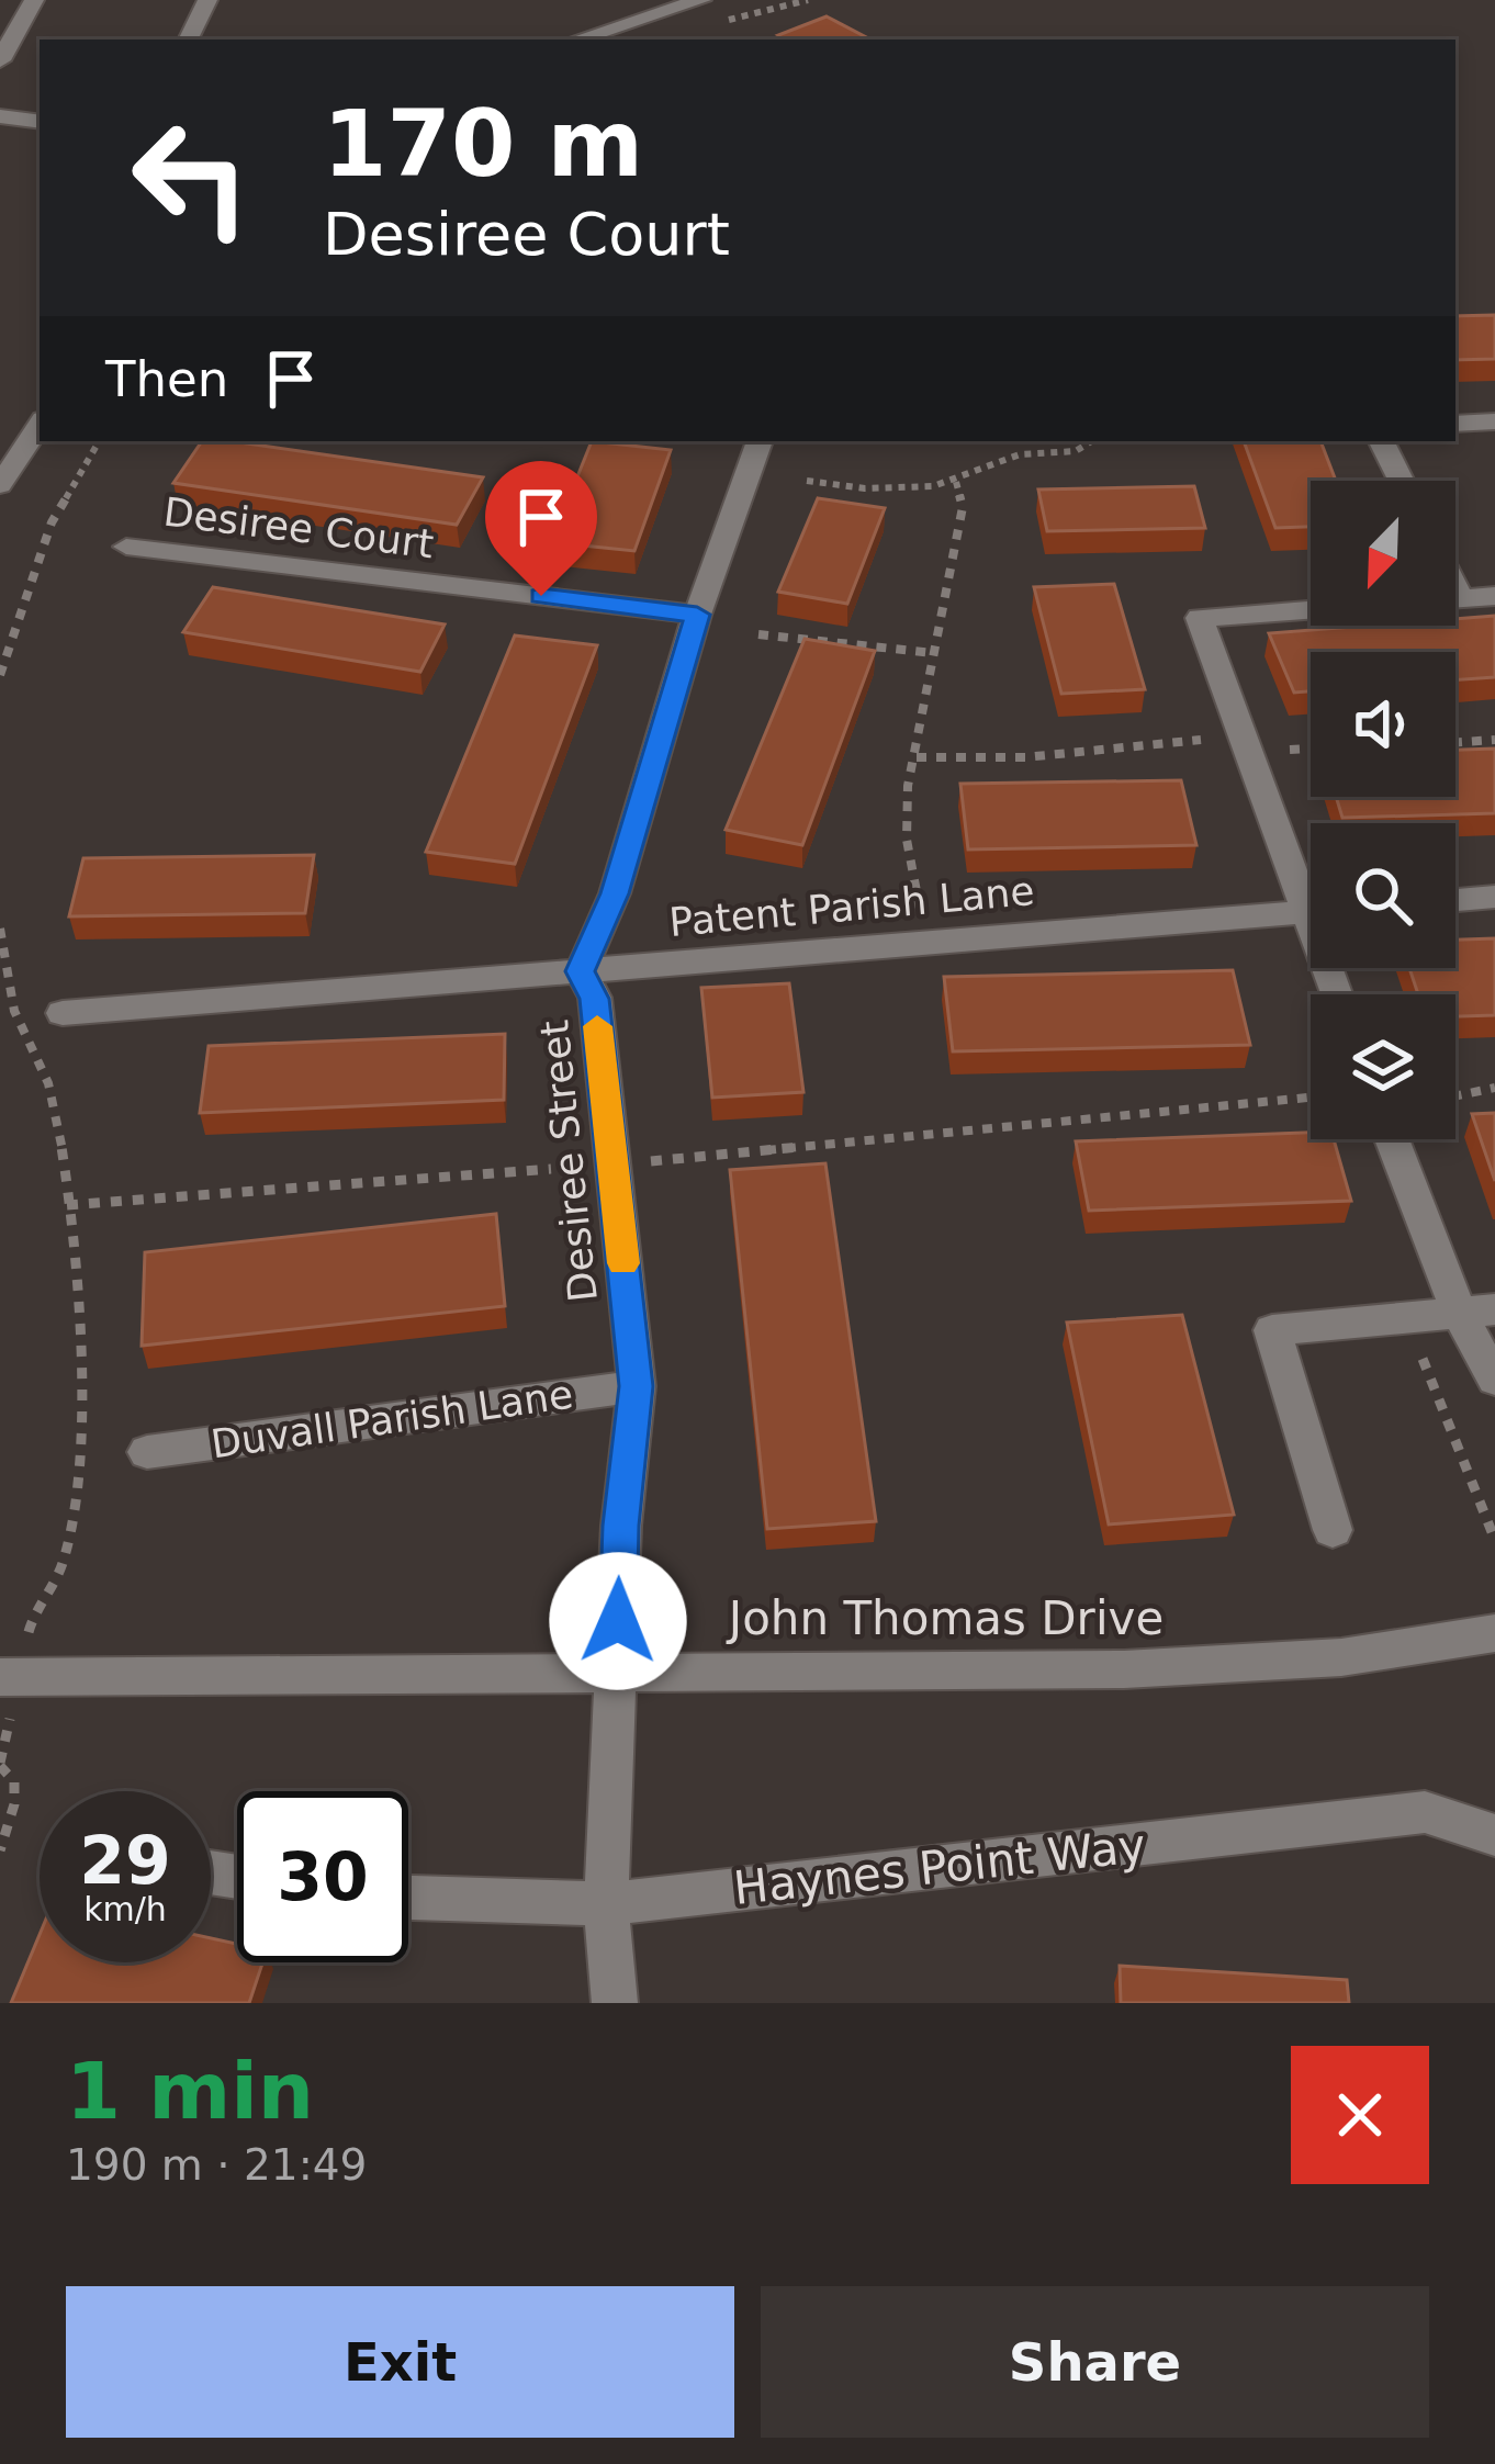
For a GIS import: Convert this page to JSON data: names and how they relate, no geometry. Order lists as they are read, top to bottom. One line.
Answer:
{"streets":{"street":["Desiree Court","Patent Parish Lane","Desiree Street","Duvall Parish Lane","John Thomas Drive","Haynes Point Way"]},"crossings":[["Desiree Court","Desiree Street"],["Patent Parish Lane","Desiree Street"],["Desiree Street","Duvall Parish Lane"],["Desiree Street","John Thomas Drive"],["Desiree Street","Haynes Point Way"]],"north":"bottom left","page":{"turn":["170 m","Desiree Court"],"then":"Then","speed":"29 km/h","limit":"30","heading":["1 min","190 m · 21:49"],"buttons":["Exit","Share"]}}
